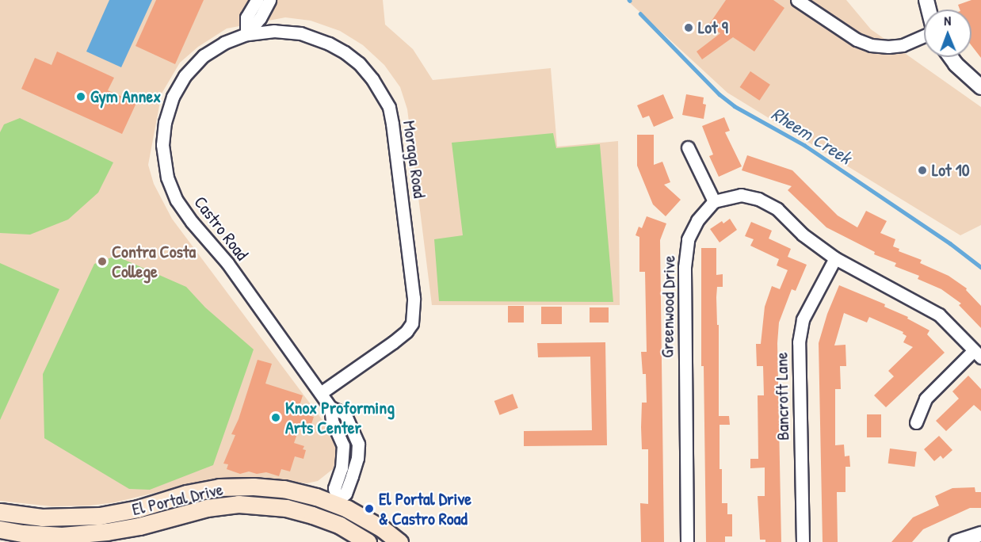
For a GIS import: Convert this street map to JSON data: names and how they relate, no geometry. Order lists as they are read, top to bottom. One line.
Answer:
{"streets":{"main road":["El Portal Drive"],"street":["Moraga Road","Castro Road","Greenwood Drive","Bancroft Lane"]},"crossings":[["Moraga Road","Castro Road"],["Castro Road","El Portal Drive"]],"water":["Rheem Creek"],"places":["Lot 9","Gym Annex","Lot 10","Contra Costa College","Knox Proforming Arts Center","El Portal Drive & Castro Road"],"north":"top"}
